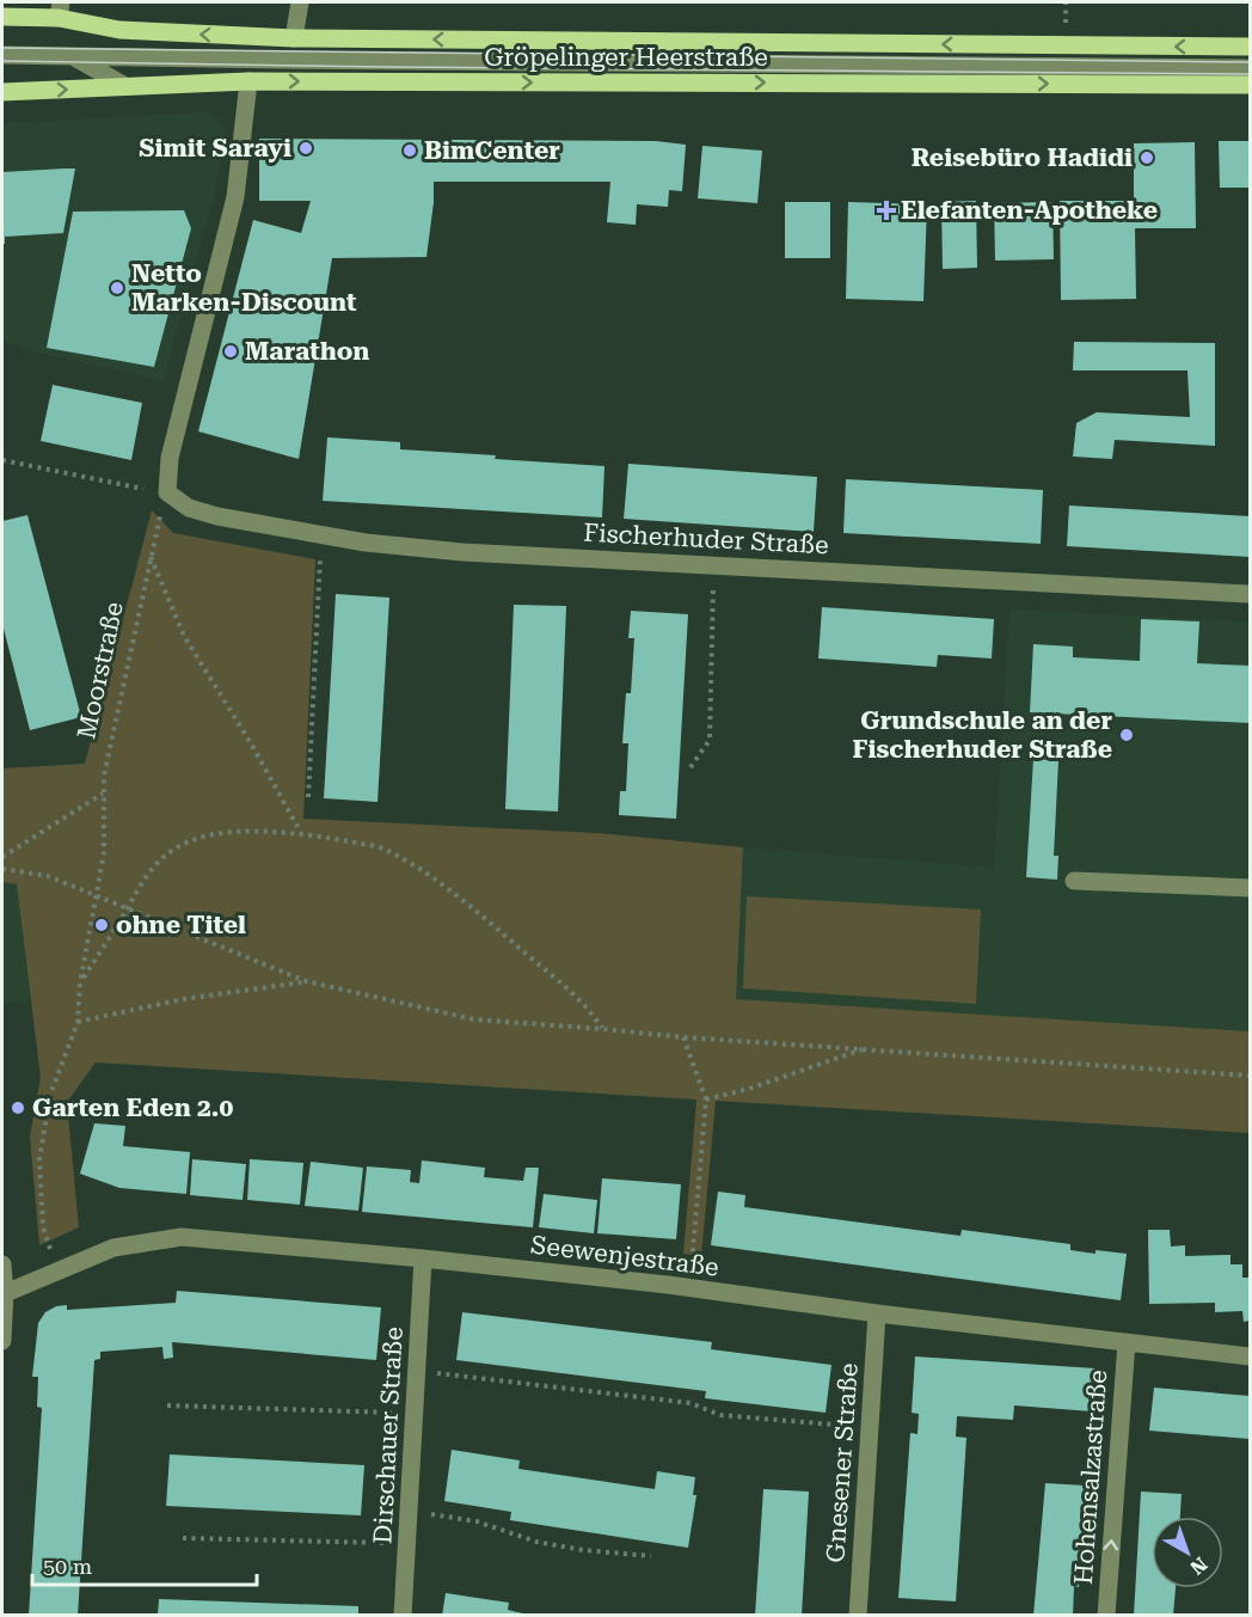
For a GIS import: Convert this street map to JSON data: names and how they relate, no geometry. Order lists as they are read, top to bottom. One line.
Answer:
{"streets":{"main road":["Gröpelinger Heerstraße"],"street":["Fischerhuder Straße","Seewenjestraße","Dirschauer Straße","Gnesener Straße","Hohensalzastraße"],"path":["Moorstraße"]},"crossings":[["Fischerhuder Straße","Moorstraße"],["Moorstraße","Seewenjestraße"],["Seewenjestraße","Dirschauer Straße"],["Seewenjestraße","Gnesener Straße"],["Seewenjestraße","Hohensalzastraße"]],"one_way":["Hohensalzastraße"],"places":{"other":["Simit Sarayi","BimCenter","Reisebüro Hadidi","Netto Marken-Discount","Marathon","Grundschule an der Fischerhuder Straße","ohne Titel","Garten Eden 2.0"],"health":["Elefanten-Apotheke"]},"scale_bar":"50 m","north":"bottom right"}
